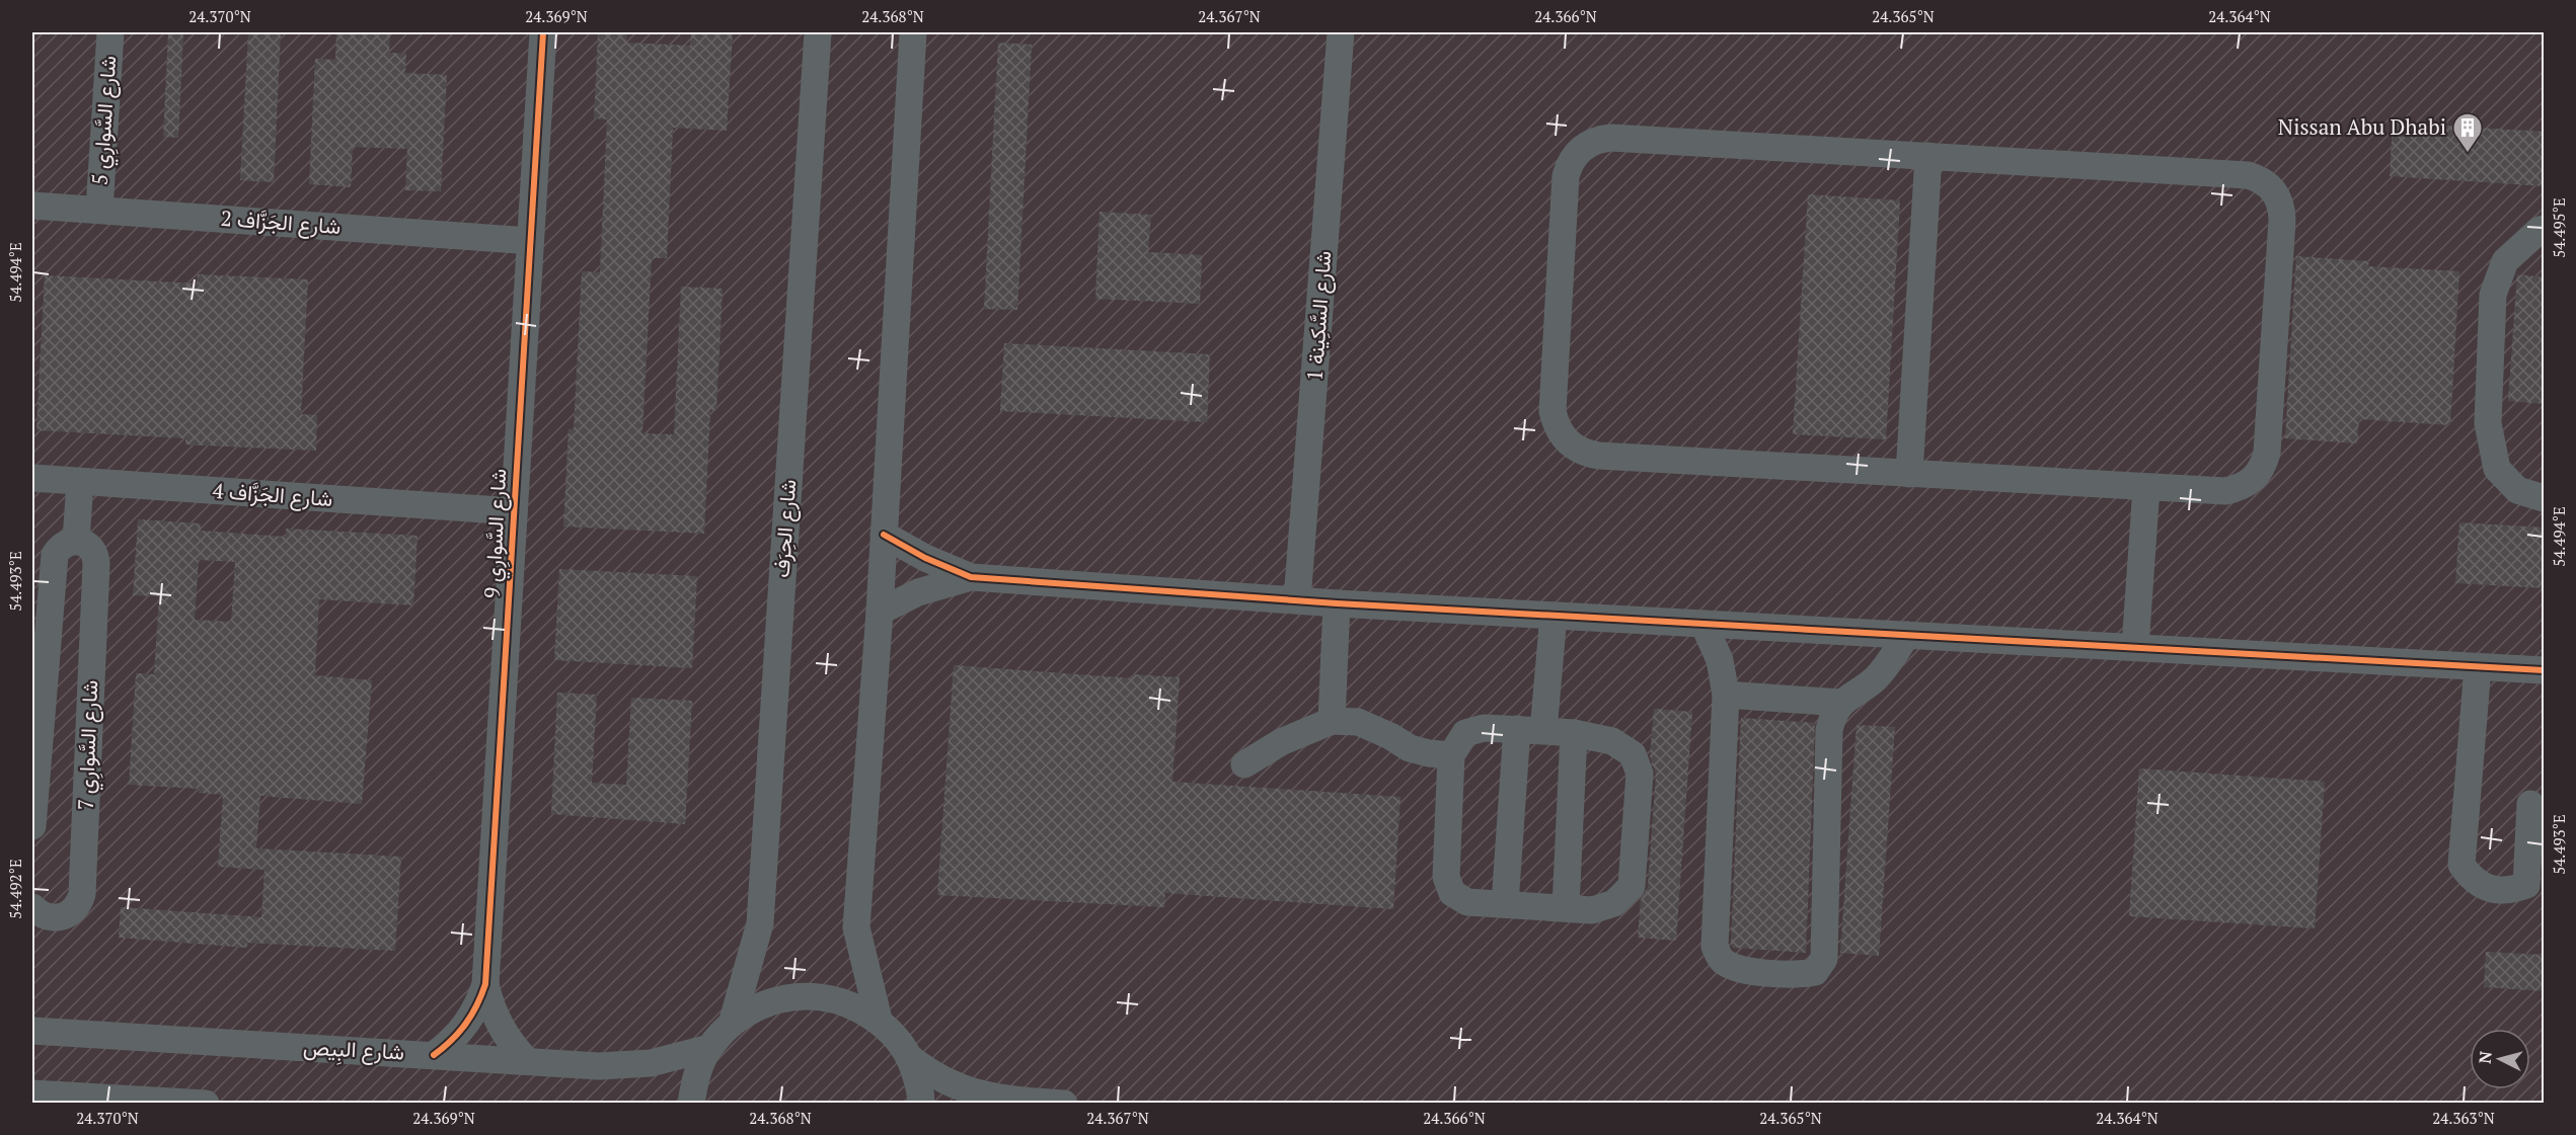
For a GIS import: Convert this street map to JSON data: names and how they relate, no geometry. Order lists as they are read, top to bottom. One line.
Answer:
{"streets":{"street":["شارع السَّوارِي 5","شارع الجَزَّاف 2","شارع السَّكِينة 1","شارع الجَزَّاف 4","شارع الحِرَف","شارع السَّوارِي 9","شارع السَّوارِي 7","شارع البِيص"]},"crossings":[["شارع السَّوارِي 5","شارع الجَزَّاف 2"],["شارع الجَزَّاف 2","شارع السَّوارِي 9"],["شارع الجَزَّاف 4","شارع السَّوارِي 9"],["شارع السَّوارِي 9","شارع البِيص"]],"places":{"building":["Nissan Abu Dhabi"]},"north":"left","coordinates":["24.370°N","24.369°N","24.368°N","24.367°N","24.366°N","24.365°N","24.364°N","54.495°E","54.494°E","54.493°E","54.492°E","24.363°N"]}
